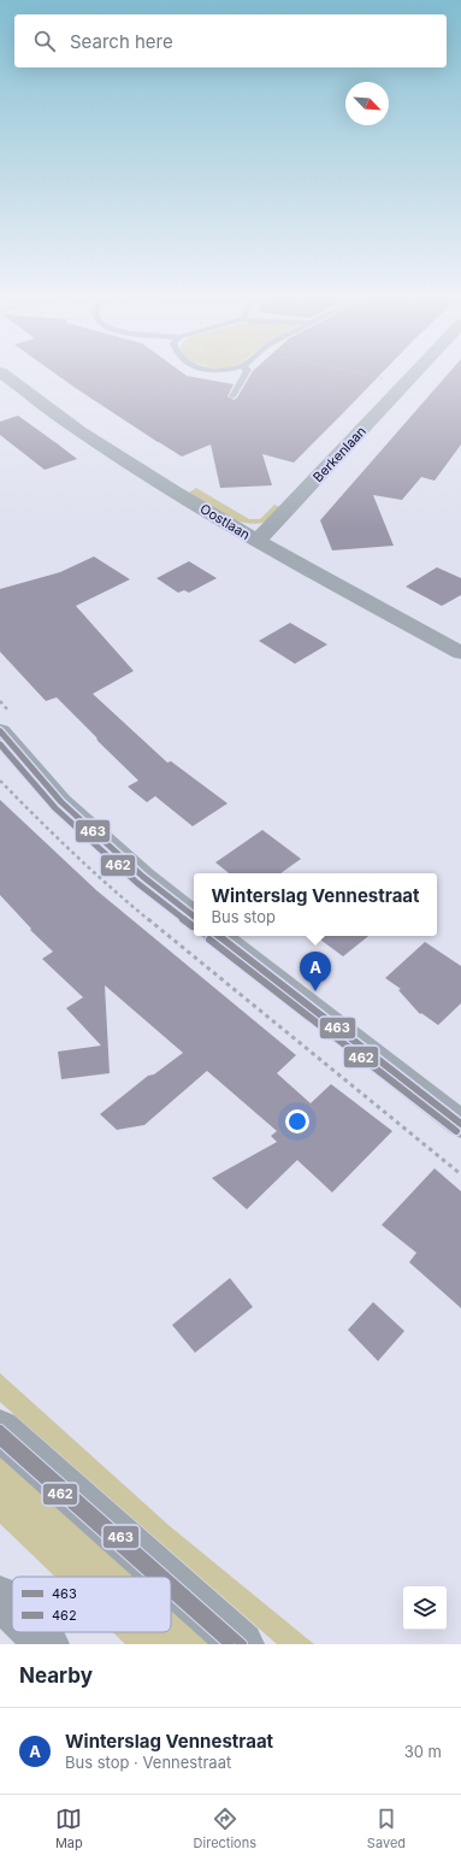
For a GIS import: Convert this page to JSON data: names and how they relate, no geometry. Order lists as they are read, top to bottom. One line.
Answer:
{"streets":{"street":["Berkenlaan","Oostlaan"]},"crossings":[["Berkenlaan","Oostlaan"]],"lines":["transit line 463","transit line 462"],"legend":["463","462"],"north":"bottom right","page":{"search":"Search here","popup":["Winterslag Vennestraat","Bus stop"],"pins":"A","heading":"Nearby","list":[{"mark":"A","name":"Winterslag Vennestraat","note":"Bus stop · Vennestraat","value":"30 m"}],"nav":["Map","Directions","Saved"]}}
